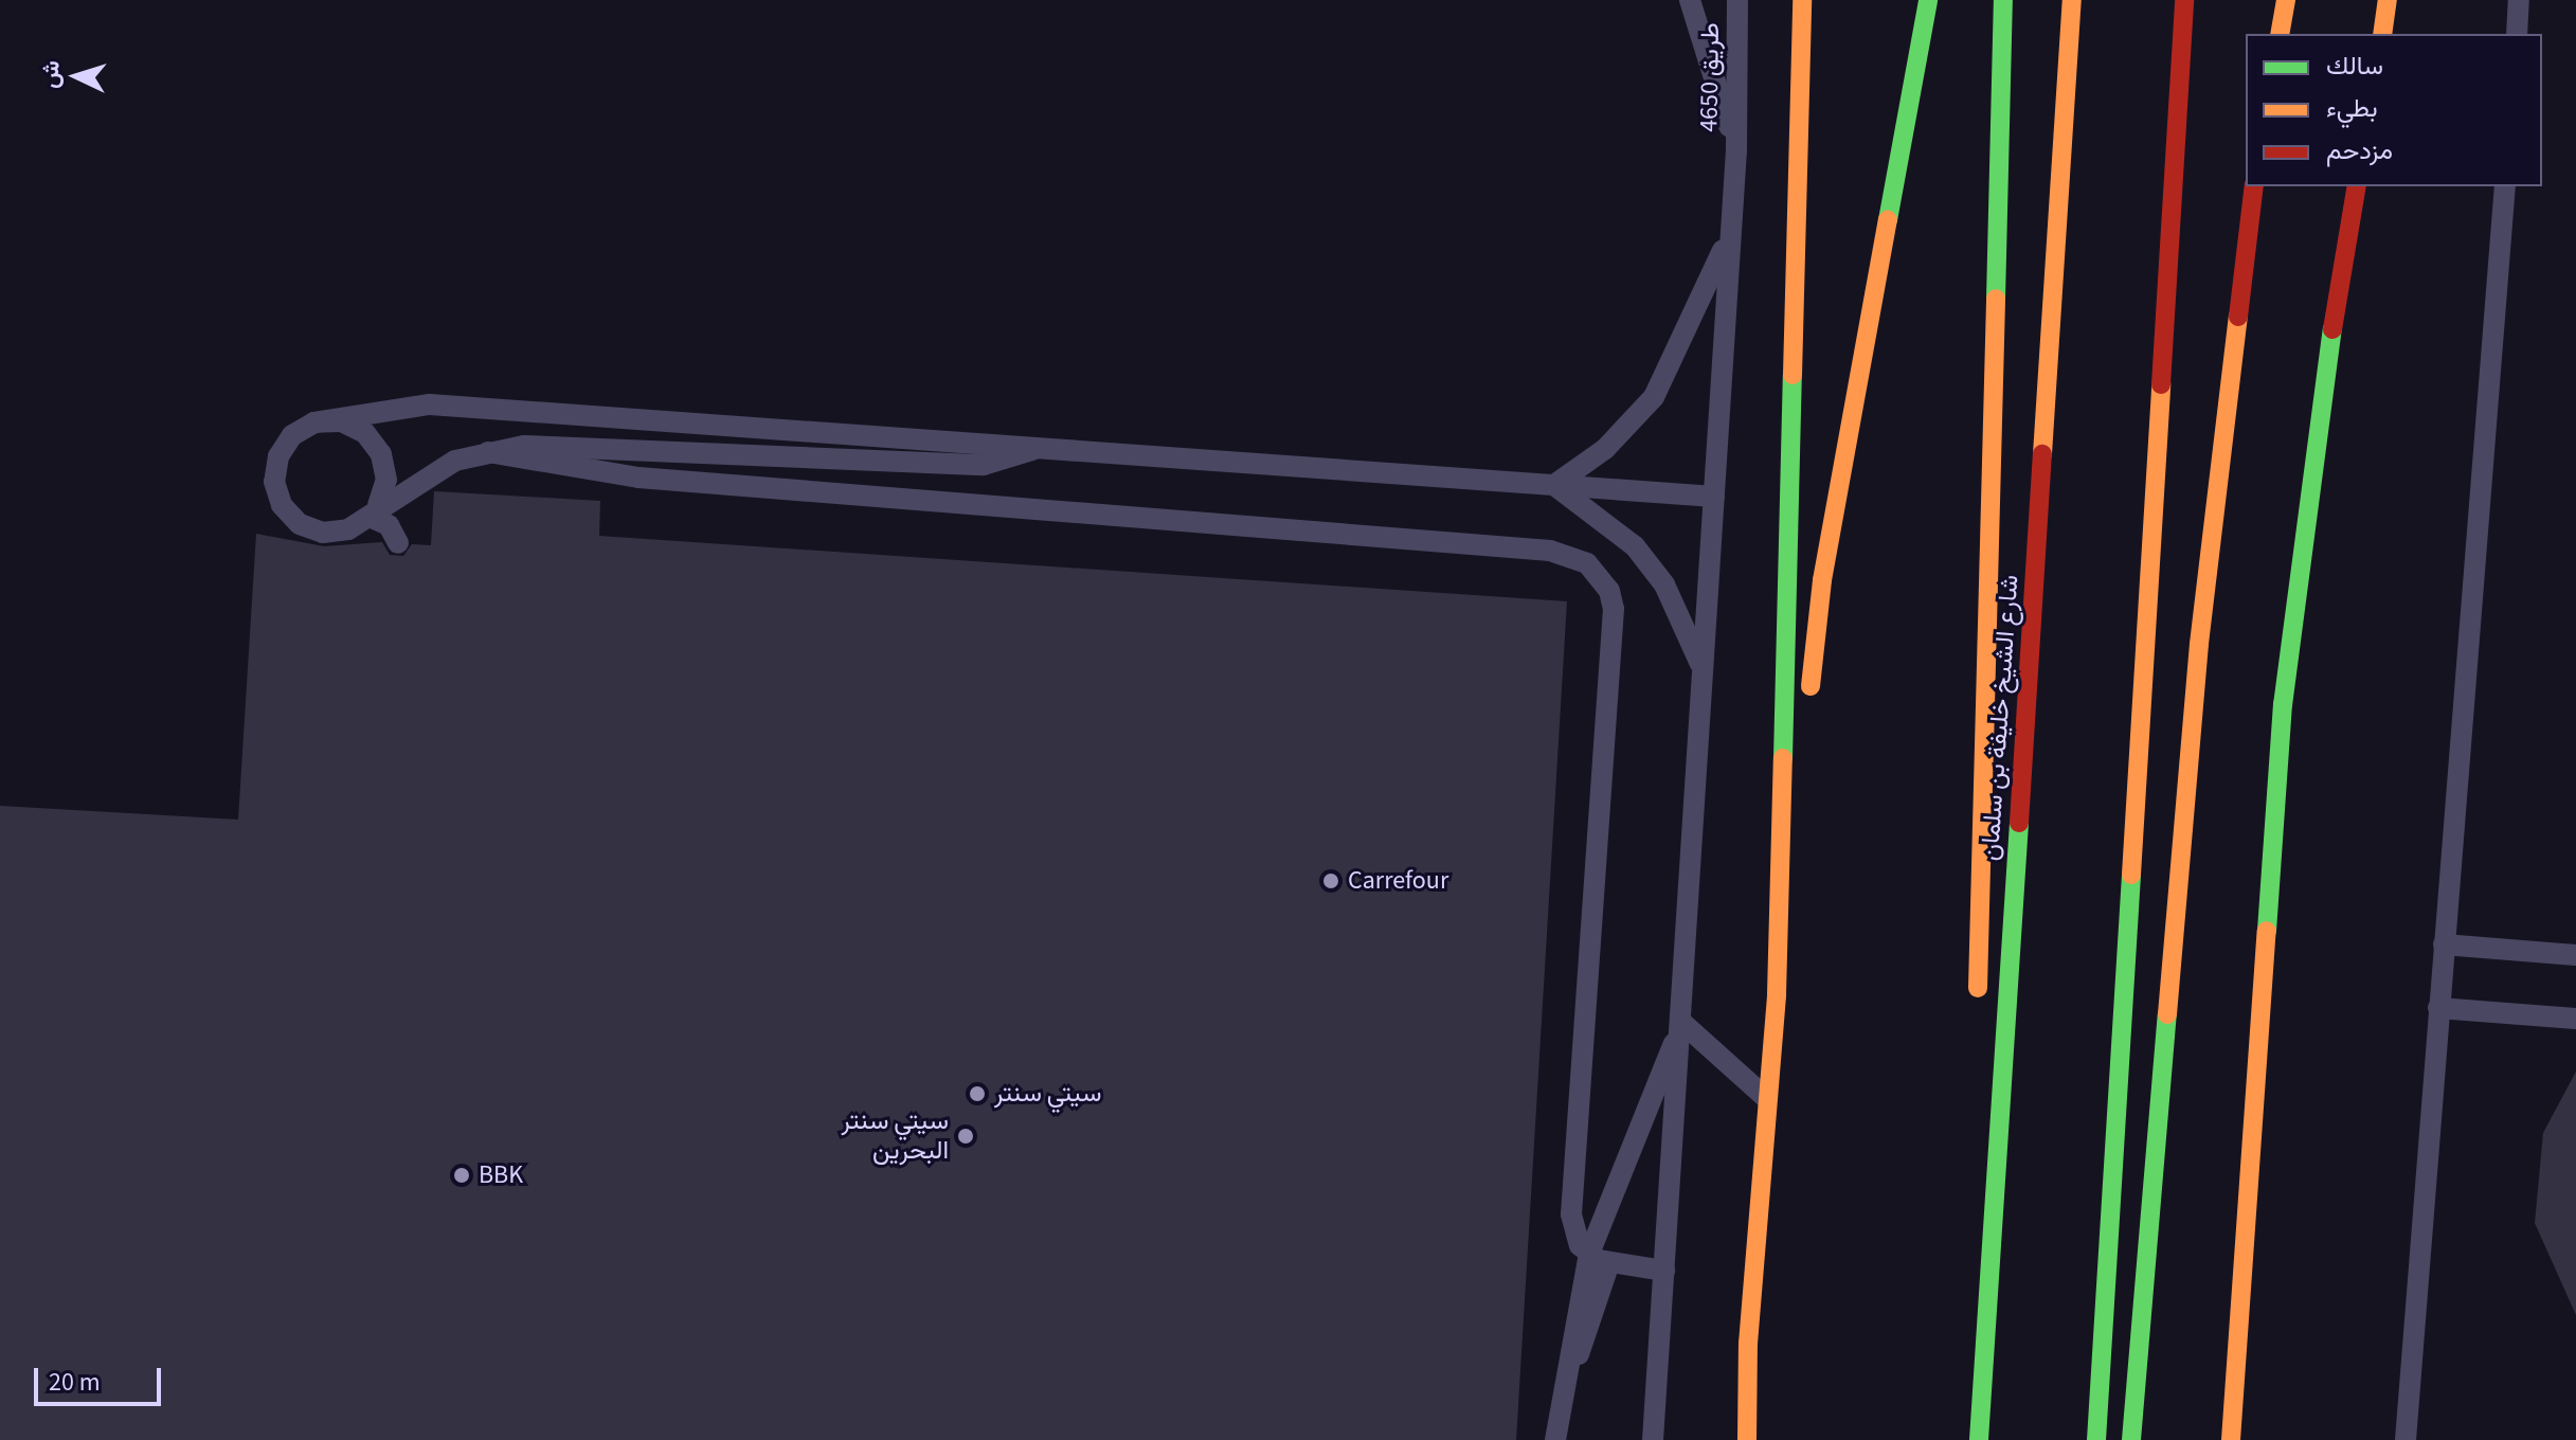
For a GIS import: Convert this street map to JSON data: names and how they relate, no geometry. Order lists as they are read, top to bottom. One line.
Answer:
{"streets":{"main road":["شارع الشيخ خليفة بن سلمان"],"lane":["طريق 4650"]},"places":["Carrefour","سيتي سنتر","سيتي سنتر البحرين","BBK"],"legend":["سالك","بطيء","مزدحم"],"scale_bar":"20 m","north":"left"}
